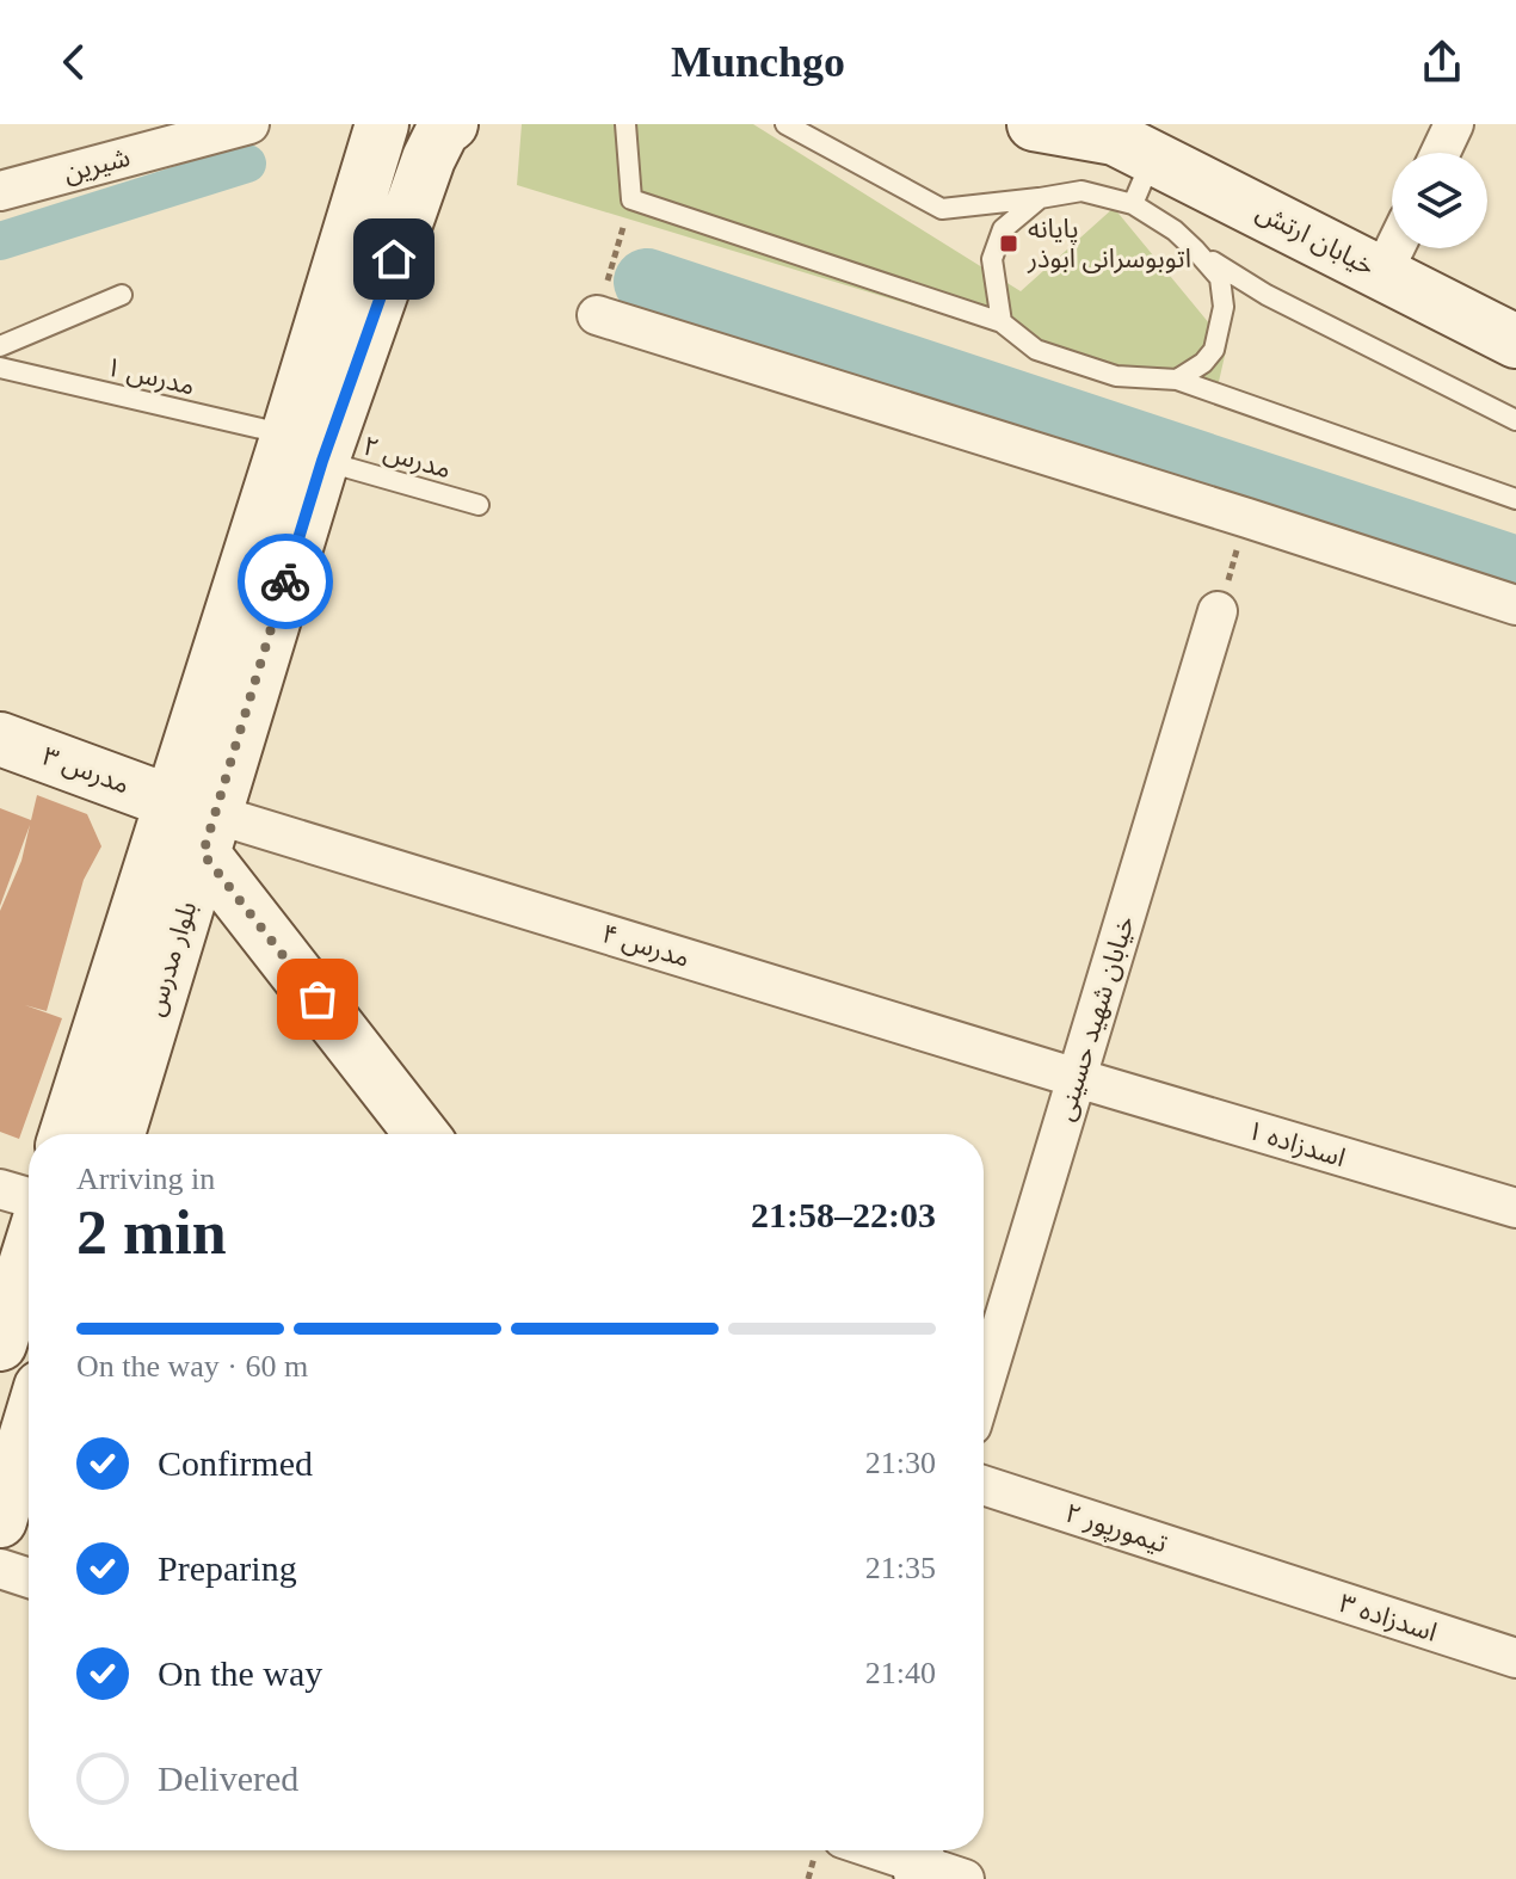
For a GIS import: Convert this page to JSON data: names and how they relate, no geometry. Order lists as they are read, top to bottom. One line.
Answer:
{"streets":{"street":["شیرین","خیابان ارتش","مدرس ۳","مدرس ۴","بلوار مدرس","خیابان شهید حسینی","اسدزاده ۱","تیمورپور ۲","اسدزاده ۳"],"lane":["مدرس ۱","مدرس ۲"]},"crossings":[["مدرس ۱","مدرس ۲"],["مدرس ۱","بلوار مدرس"],["مدرس ۲","بلوار مدرس"],["مدرس ۳","مدرس ۴"],["مدرس ۳","بلوار مدرس"],["مدرس ۴","بلوار مدرس"],["مدرس ۴","خیابان شهید حسینی"],["مدرس ۴","اسدزاده ۱"],["خیابان شهید حسینی","اسدزاده ۱"],["تیمورپور ۲","اسدزاده ۳"]],"places":{"transit":["پایانه اتوبوسرانی ابوذر"]},"page":{"header":"Munchgo","heading":["2 min","Arriving in","21:58–22:03"],"bar":"On the way · 60 m","list":[["Confirmed","21:30"],["Preparing","21:35"],["On the way","21:40"],"Delivered"]}}
